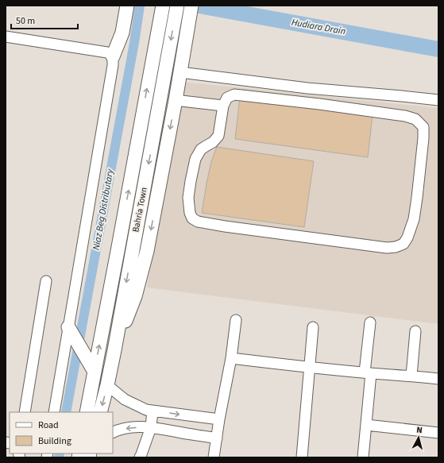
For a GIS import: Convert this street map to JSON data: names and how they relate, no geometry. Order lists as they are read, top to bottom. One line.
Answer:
{"streets":{"main road":["Bahria Town"]},"water":["Hudiara Drain","Niaz Beg Distributary"],"legend":["Road","Building"],"scale_bar":"50 m","north":"top"}
